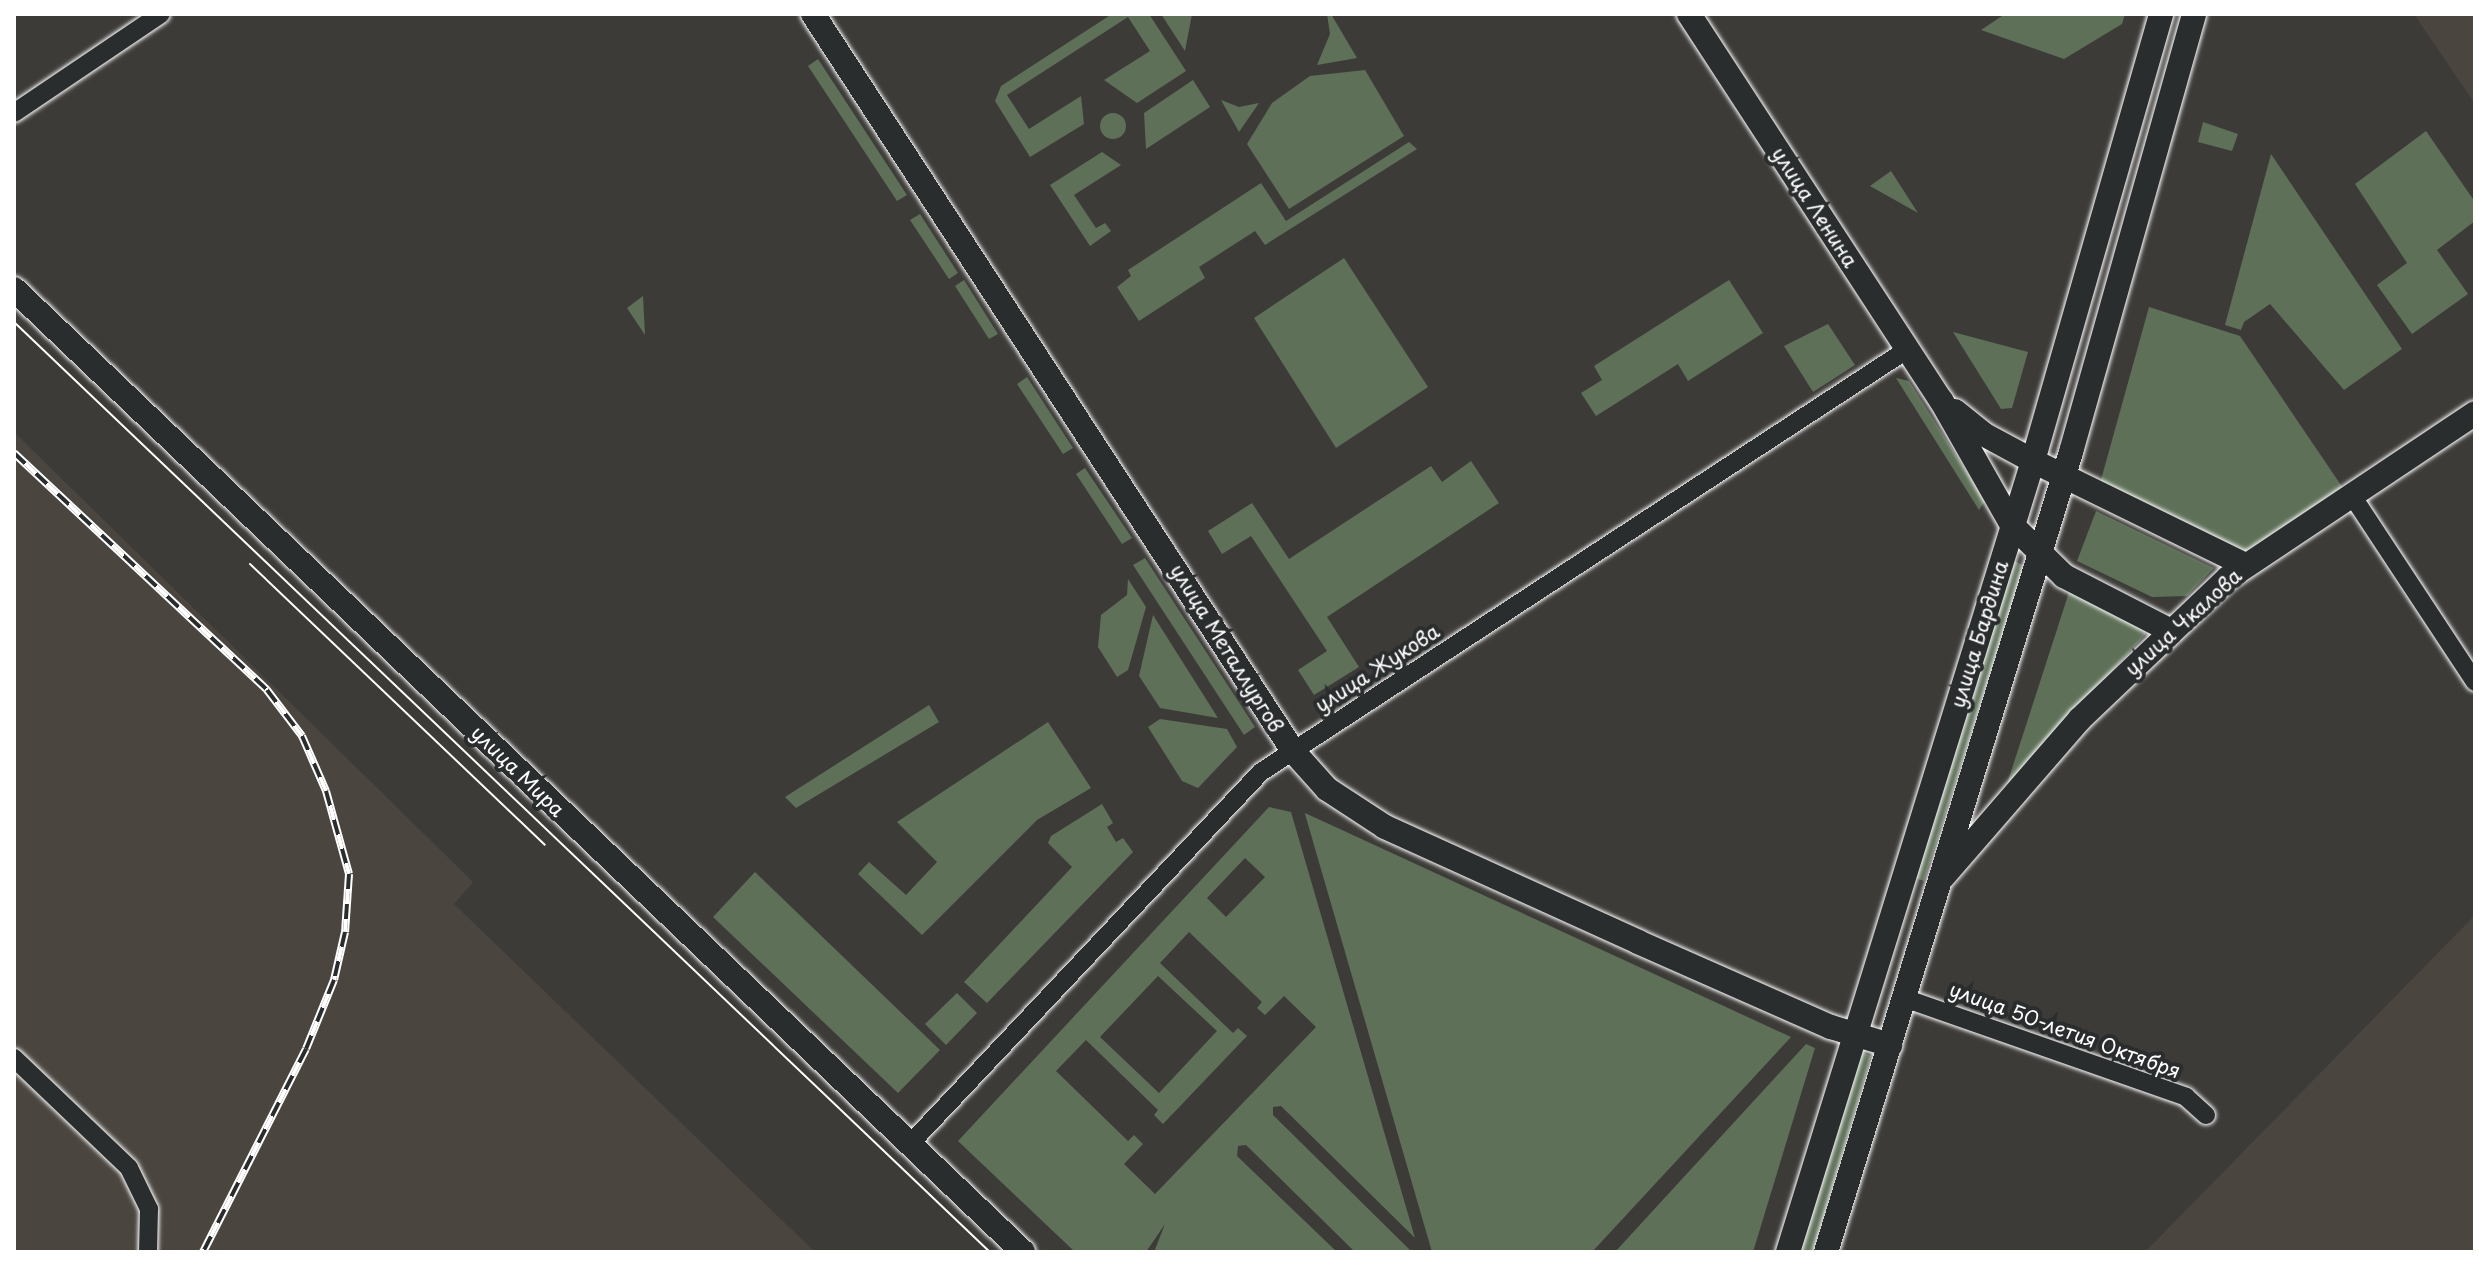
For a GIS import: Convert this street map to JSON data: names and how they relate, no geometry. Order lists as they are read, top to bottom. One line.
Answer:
{"streets":{"main road":["улица Ленина","улица Чкалова","улица Бардина","улица Металлургов","улица Мира"],"street":["улица Жукова","улица 50-летия Октября"]},"crossings":[["улица Ленина","улица Чкалова"],["улица Ленина","улица Бардина"],["улица Ленина","улица Жукова"],["улица Чкалова","улица Бардина"],["улица Бардина","улица Металлургов"],["улица Бардина","улица 50-летия Октября"],["улица Металлургов","улица Жукова"],["улица Жукова","улица Мира"]]}
